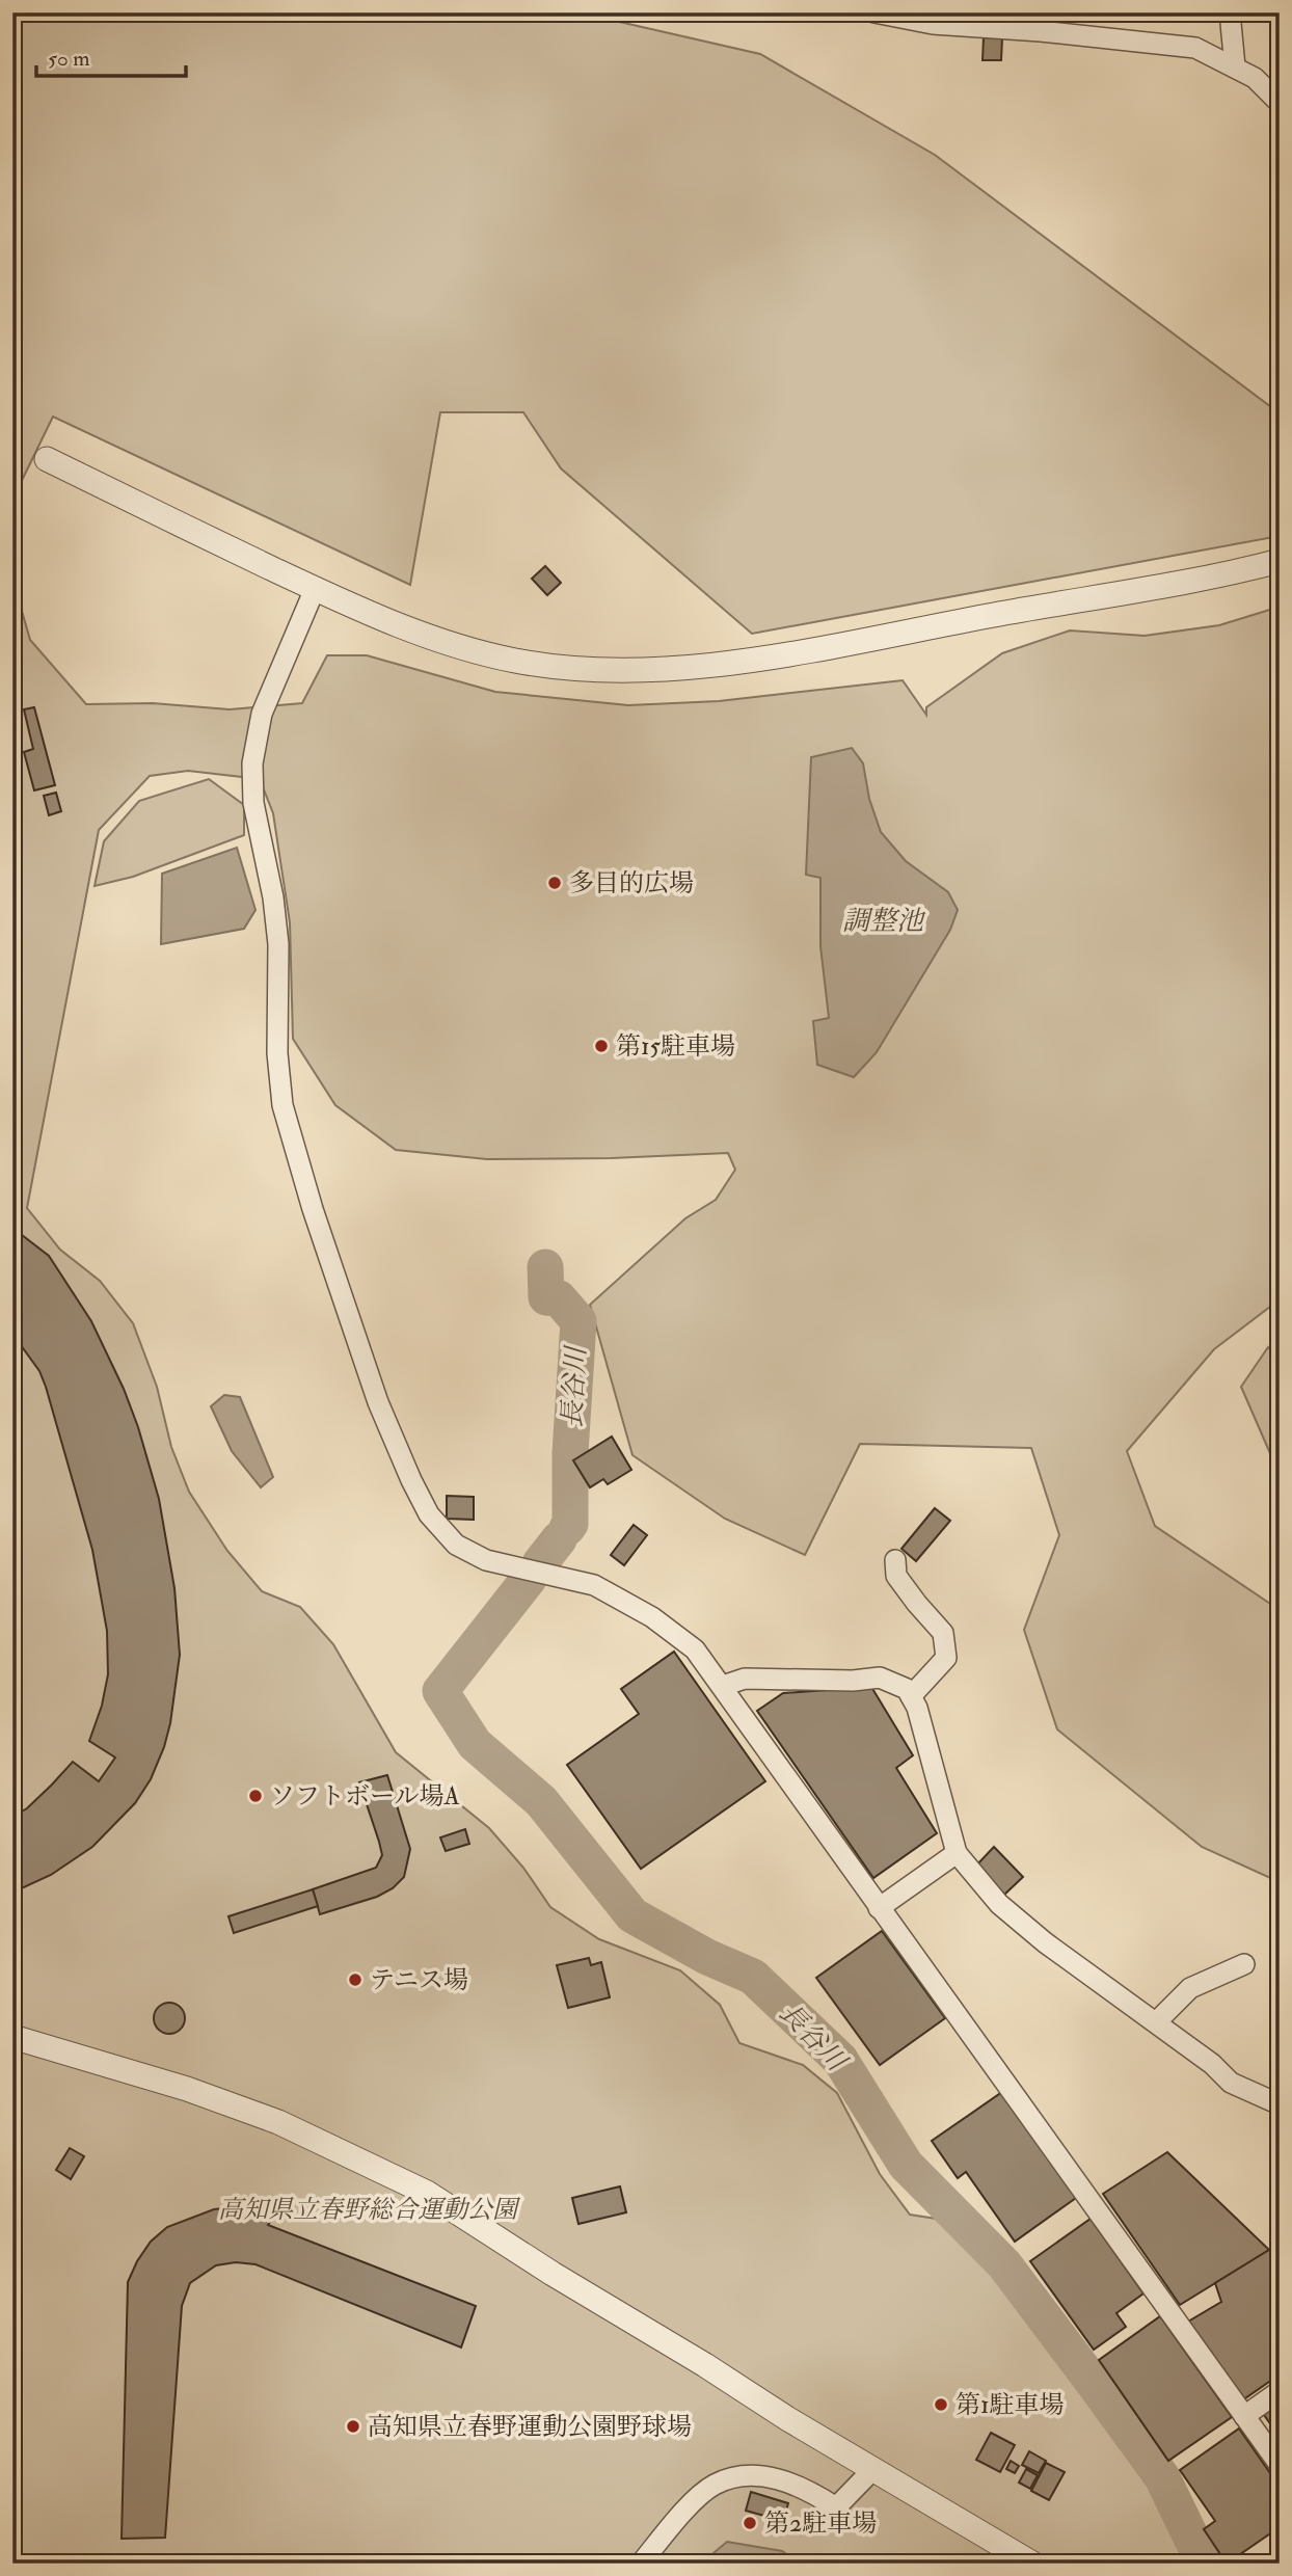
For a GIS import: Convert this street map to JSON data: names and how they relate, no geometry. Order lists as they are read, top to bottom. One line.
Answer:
{"water":["調整池","長谷川"],"parks":["高知県立春野総合運動公園"],"places":["多目的広場","第15駐車場","ソフトボール場A","テニス場","第1駐車場","高知県立春野運動公園野球場","第2駐車場"],"scale_bar":"50 m"}
